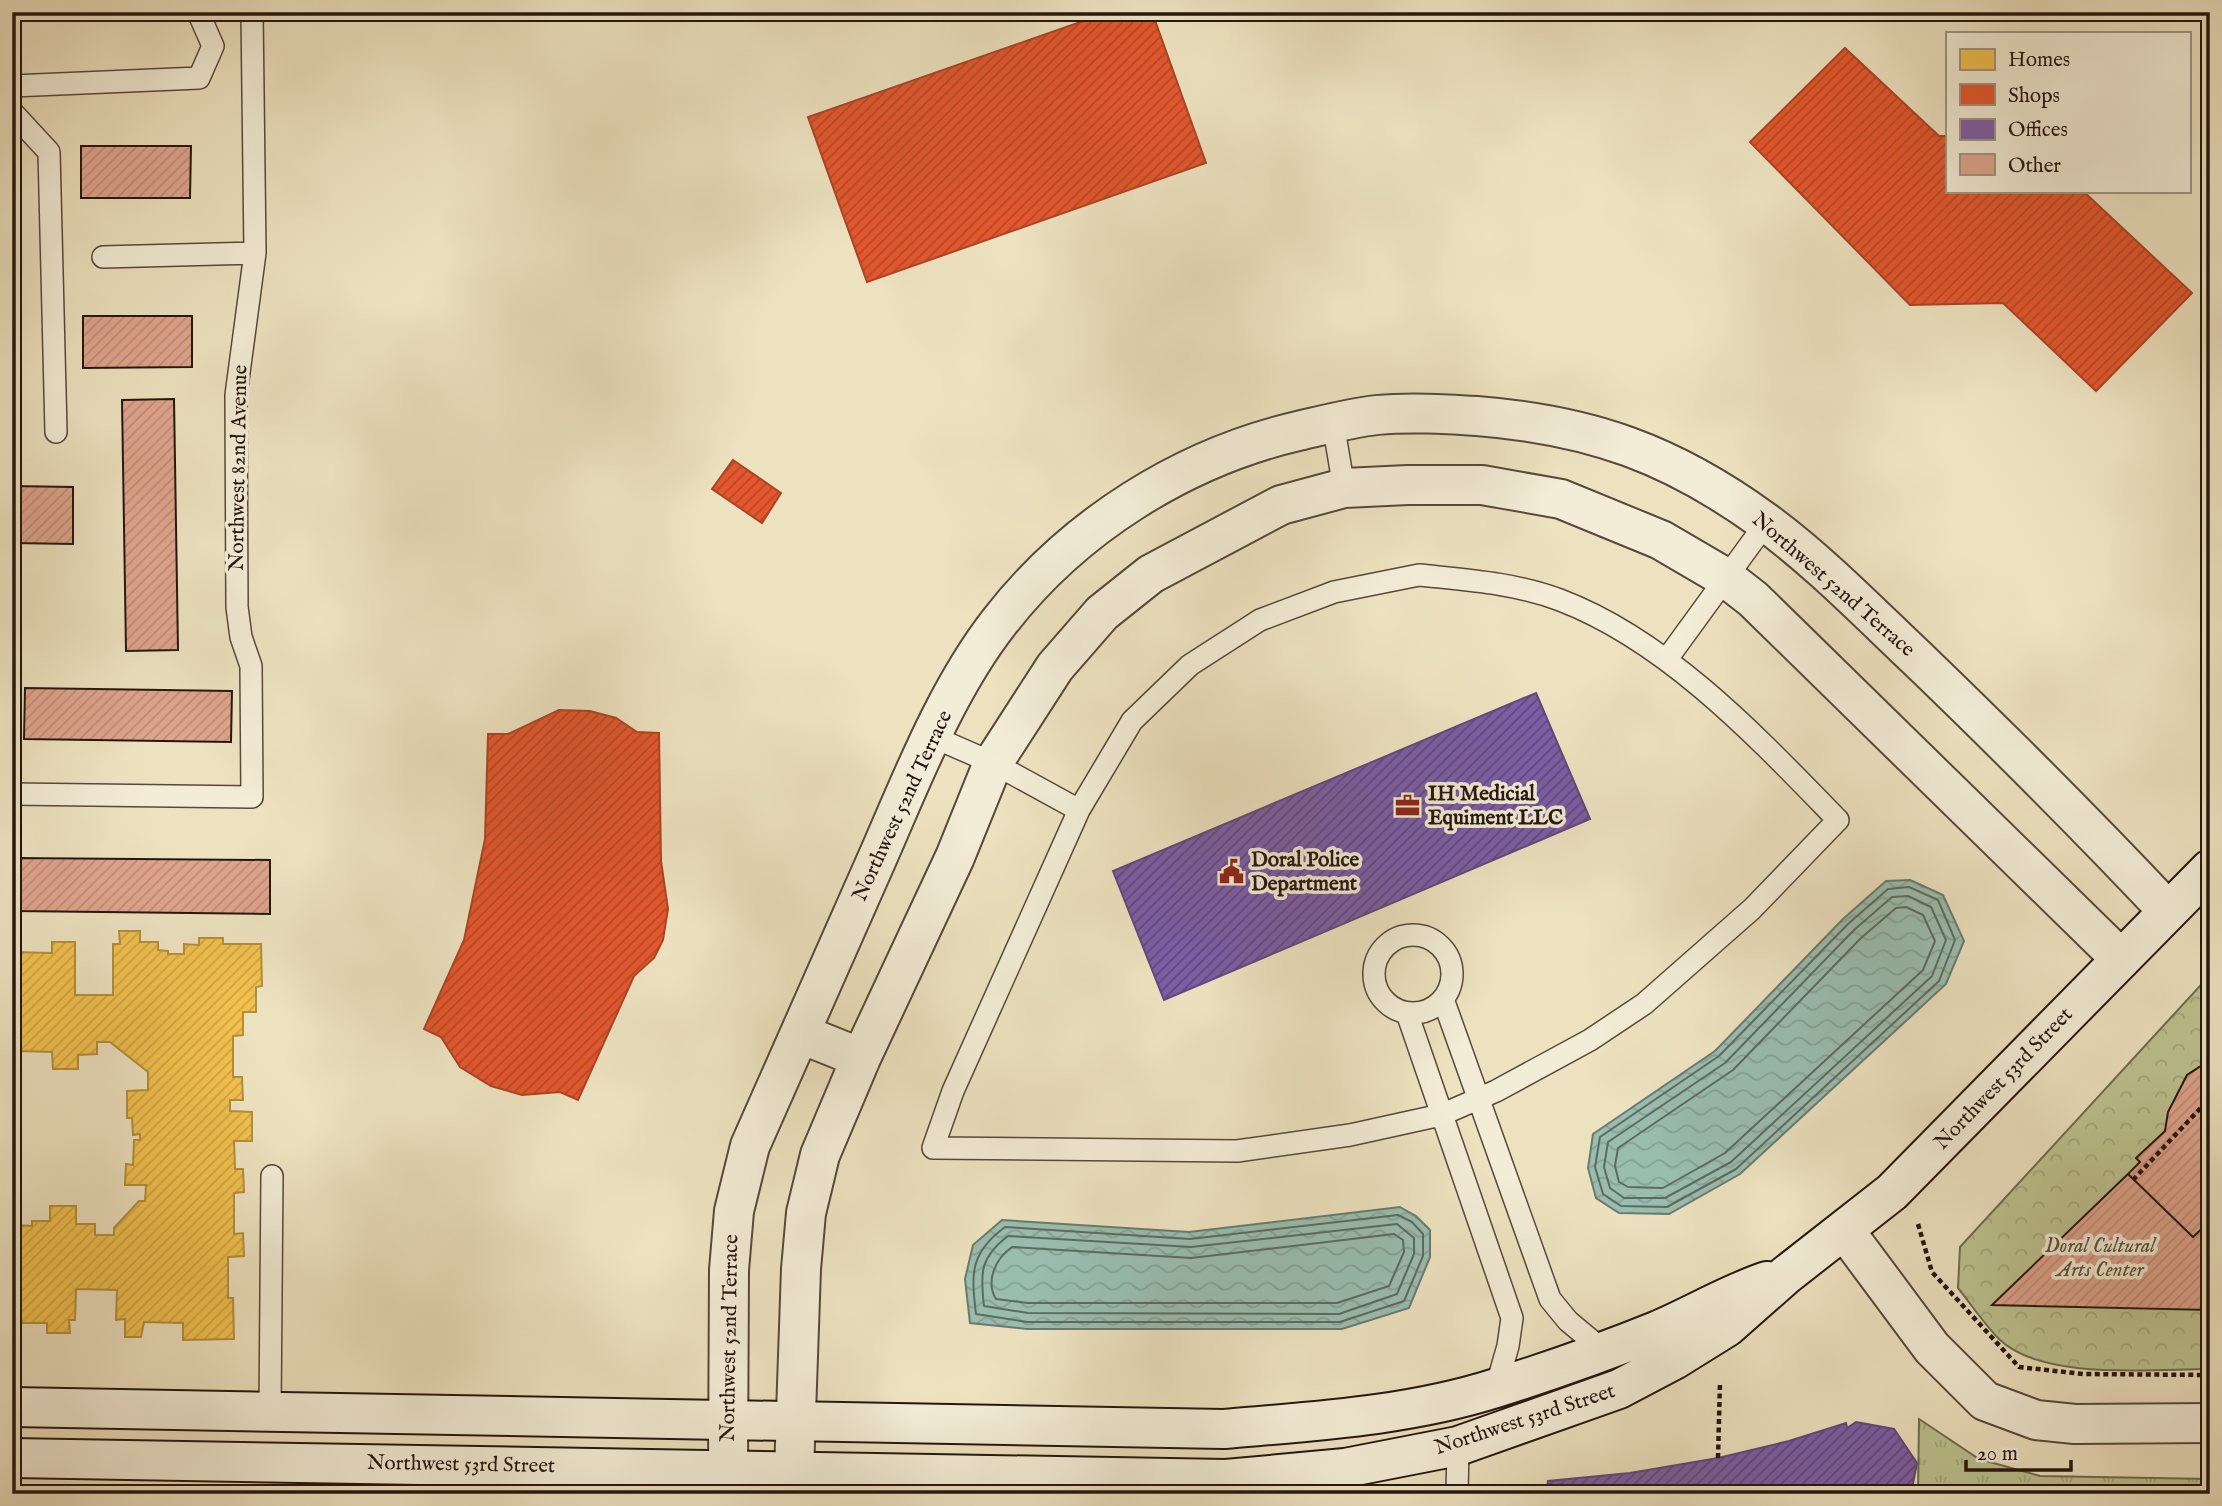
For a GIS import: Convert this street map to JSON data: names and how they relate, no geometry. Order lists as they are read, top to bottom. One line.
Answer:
{"streets":{"street":["Northwest 52nd Terrace","Northwest 53rd Street"],"lane":["Northwest 82nd Avenue"]},"crossings":[["Northwest 52nd Terrace","Northwest 53rd Street"]],"parks":["Doral Cultural Arts Center"],"places":{"office":["IH Medicial Equiment LLC"],"public building":["Doral Police Department"]},"legend":["Homes","Shops","Offices","Other"],"scale_bar":"20 m"}
